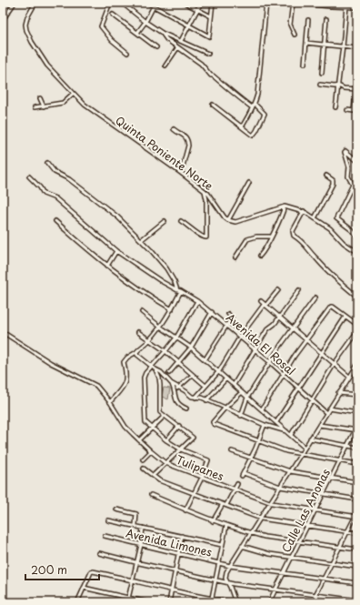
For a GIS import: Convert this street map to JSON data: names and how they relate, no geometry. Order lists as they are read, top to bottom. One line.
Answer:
{"streets":{"street":["Quinta Poniente Norte","Avenida El Rosal","Tulipanes","Calle Las Anonas","Avenida Limones"]},"crossings":[["Tulipanes","Calle Las Anonas"],["Calle Las Anonas","Avenida Limones"]],"scale_bar":"200 m"}
